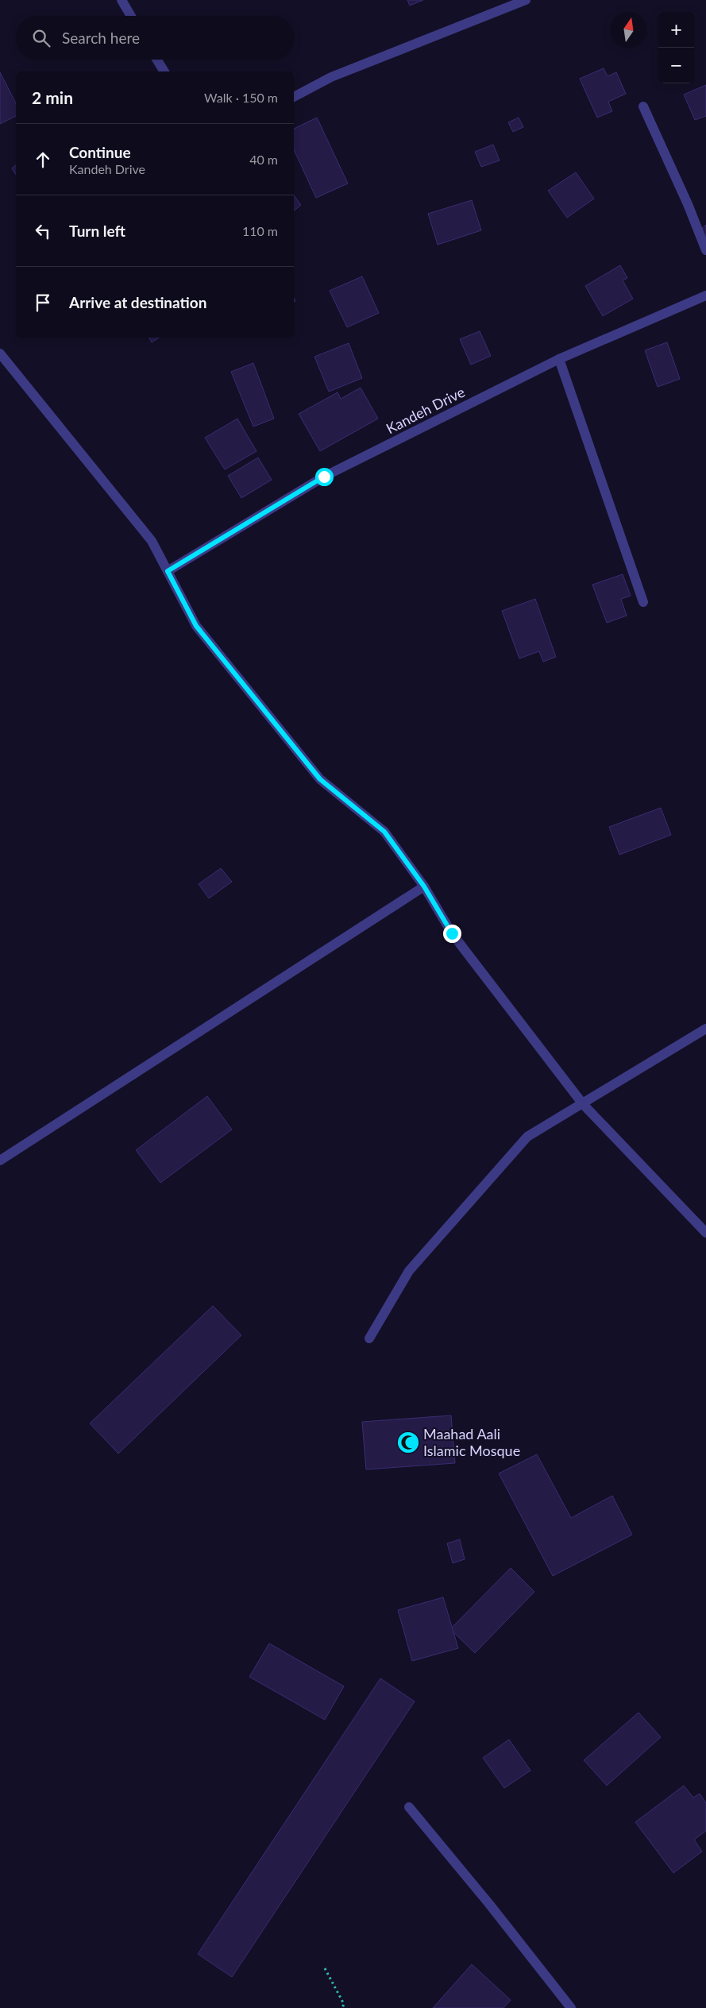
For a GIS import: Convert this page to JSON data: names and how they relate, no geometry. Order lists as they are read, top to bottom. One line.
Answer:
{"streets":{"street":["Kandeh Drive"]},"places":{"mosque":["Maahad Aali Islamic Mosque"]},"north":"top","page":{"map_buttons":["+","−"],"search":"Search here","heading":["2 min","Walk · 150 m"],"list":[["Continue","Kandeh Drive","40 m"],["Turn left","110 m"],"Arrive at destination"]}}
